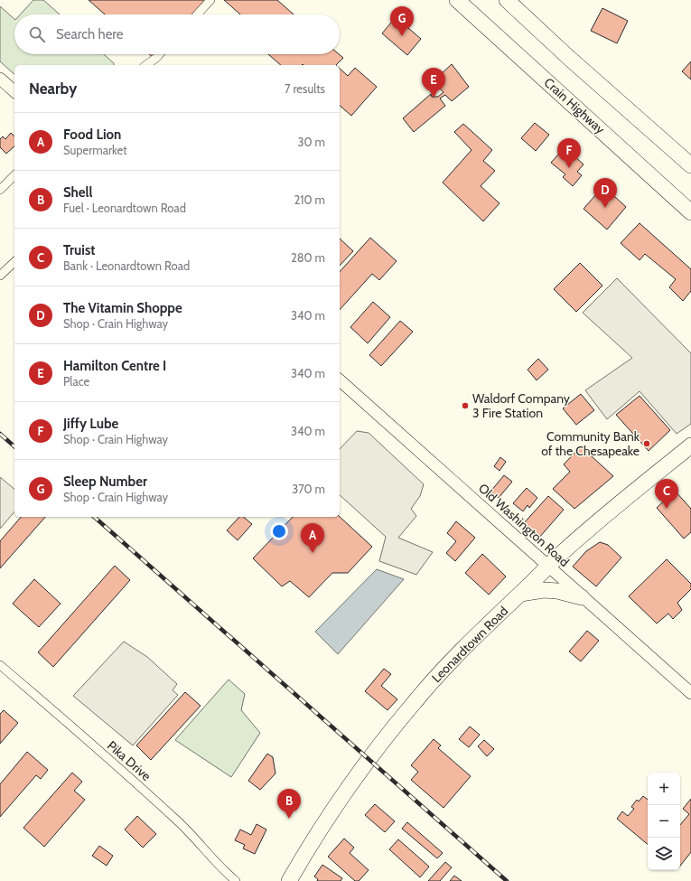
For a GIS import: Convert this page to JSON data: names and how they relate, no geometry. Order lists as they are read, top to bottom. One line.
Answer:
{"streets":{"highway":["Crain Highway","Leonardtown Road"],"main road":["Old Washington Road"],"street":["Pika Drive"]},"crossings":[["Old Washington Road","Leonardtown Road"]],"places":["Waldorf Company 3 Fire Station","Community Bank of the Chesapeake"],"page":{"pins":["G","E","F","D","C","A","B"],"search":"Search here","heading":["Nearby","7 results"],"list":[{"mark":"A","name":"Food Lion","note":"Supermarket","value":"30 m"},{"mark":"B","name":"Shell","note":"Fuel · Leonardtown Road","value":"210 m"},{"mark":"C","name":"Truist","note":"Bank · Leonardtown Road","value":"280 m"},{"mark":"D","name":"The Vitamin Shoppe","note":"Shop · Crain Highway","value":"340 m"},{"mark":"E","name":"Hamilton Centre I","note":"Place","value":"340 m"},{"mark":"F","name":"Jiffy Lube","note":"Shop · Crain Highway","value":"340 m"},{"mark":"G","name":"Sleep Number","note":"Shop · Crain Highway","value":"370 m"}],"map_buttons":["+","−"]}}
